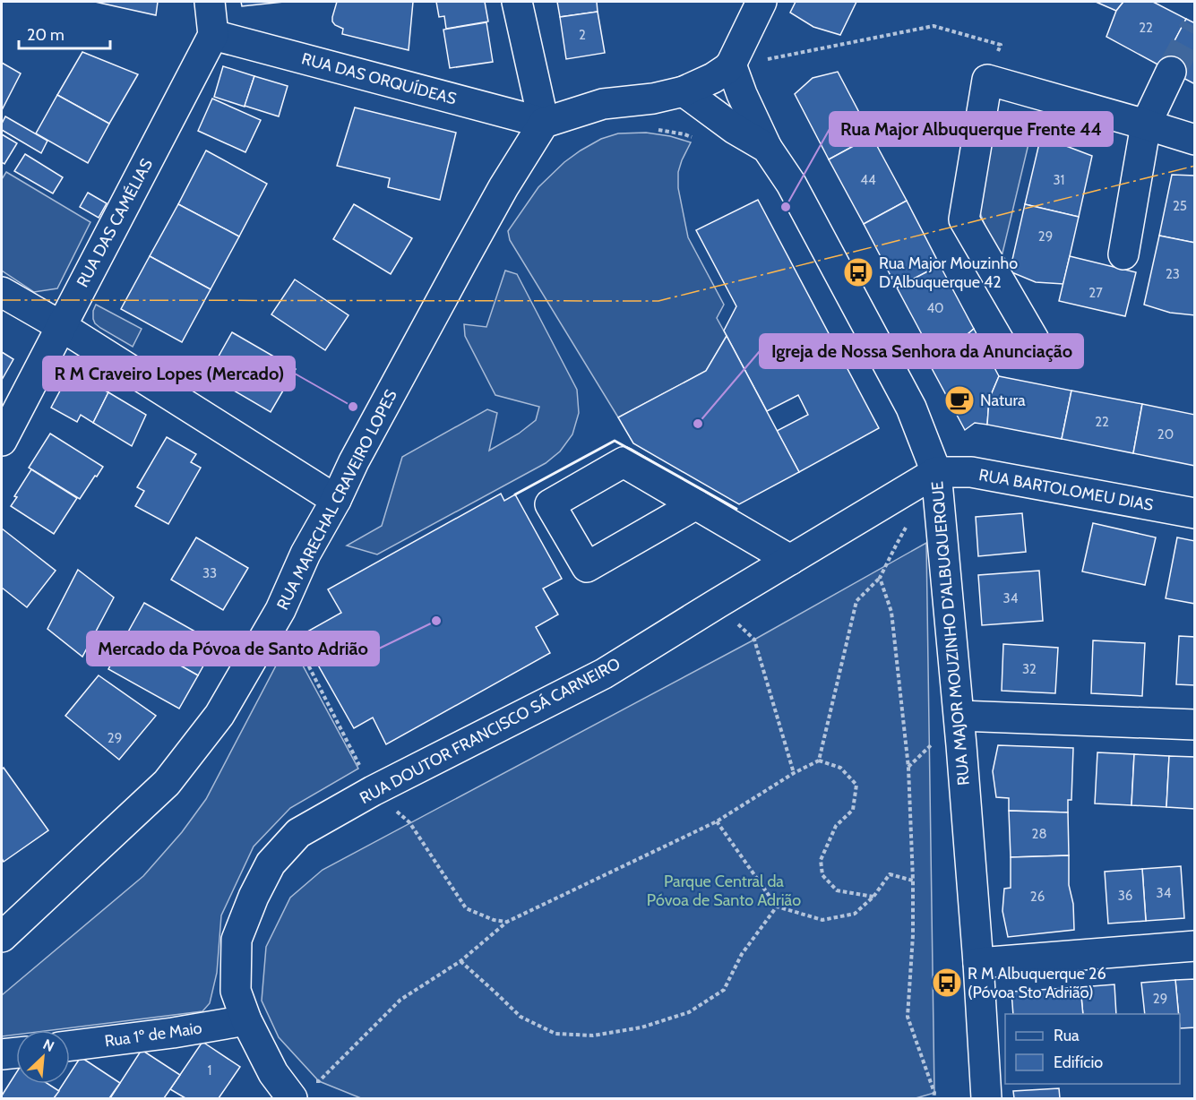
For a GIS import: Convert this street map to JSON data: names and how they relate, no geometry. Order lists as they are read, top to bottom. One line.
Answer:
{"streets":{"street":["RUA DAS ORQUÍDEAS","RUA DAS CAMÉLIAS","RUA BARTOLOMEU DIAS","RUA MARECHAL CRAVEIRO LOPES","RUA MAJOR MOUZINHO D'ALBUQUERQUE","RUA DOUTOR FRANCISCO SÁ CARNEIRO","Rua 1º de Maio"]},"crossings":[["RUA DAS ORQUÍDEAS","RUA DAS CAMÉLIAS"],["RUA DAS ORQUÍDEAS","RUA MARECHAL CRAVEIRO LOPES"],["RUA BARTOLOMEU DIAS","RUA MAJOR MOUZINHO D'ALBUQUERQUE"],["RUA BARTOLOMEU DIAS","RUA DOUTOR FRANCISCO SÁ CARNEIRO"],["RUA MAJOR MOUZINHO D'ALBUQUERQUE","RUA DOUTOR FRANCISCO SÁ CARNEIRO"],["RUA DOUTOR FRANCISCO SÁ CARNEIRO","Rua 1º de Maio"]],"parks":["Parque Central da Póvoa de Santo Adrião"],"places":{"other":["Rua Major Albuquerque Frente 44","R M Craveiro Lopes (Mercado)","Igreja de Nossa Senhora da Anunciação","Mercado da Póvoa de Santo Adrião"],"bus stop":["Rua Major Mouzinho D'Albuquerque 42","R M Albuquerque 26 (Póvoa Sto Adrião)"],"cafe":["Natura"]},"house_numbers":["22","2","44","31","25","29","23","27","40","22","20","33","34","32","29","28","34","36","26","29","1"],"legend":["Rua","Edifício"],"scale_bar":"20 m","north":"top right"}
